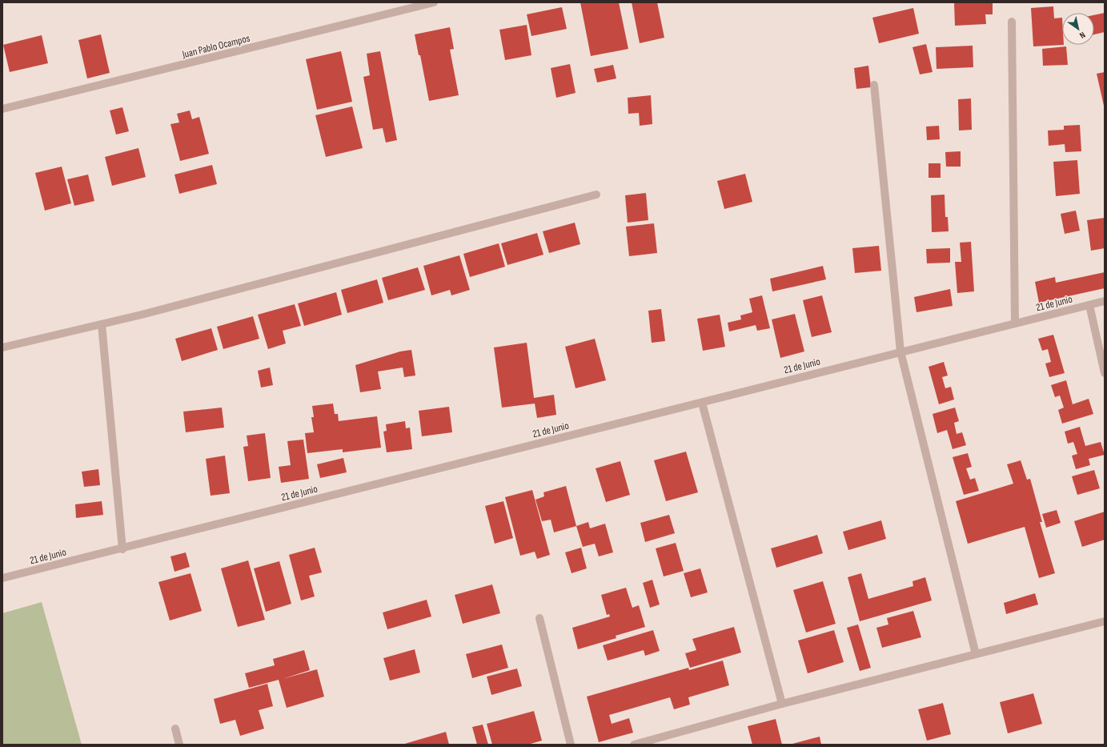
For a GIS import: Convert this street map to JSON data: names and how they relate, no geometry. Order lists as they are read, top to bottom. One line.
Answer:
{"streets":{"street":["Juan Pablo Ocampos","21 de Junio"]},"north":"bottom right"}
